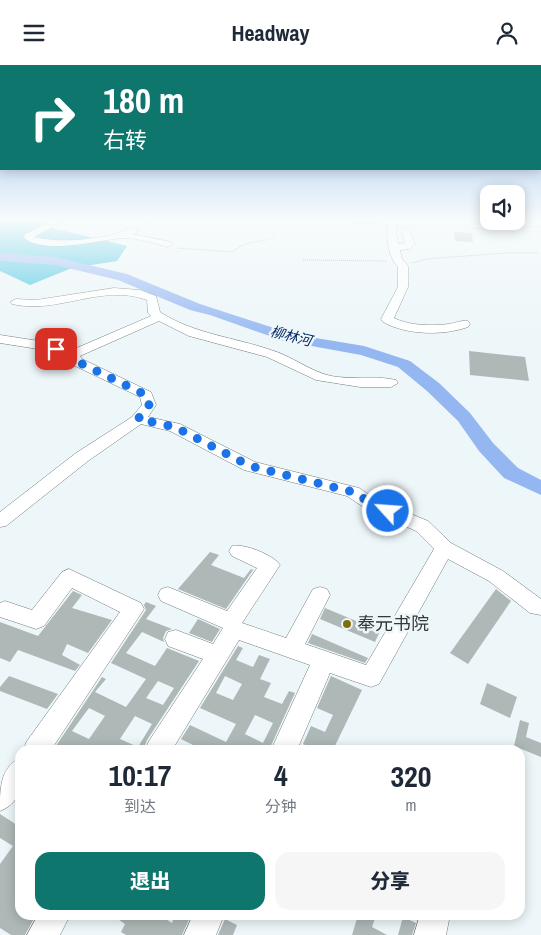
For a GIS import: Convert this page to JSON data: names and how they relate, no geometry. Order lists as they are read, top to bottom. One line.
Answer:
{"water":["柳林河"],"places":["奉元书院"],"page":{"header":"Headway","turn":["180 m","右转"],"eta":["10:17","到达","4","分钟","320","m"],"buttons":["退出","分享"]}}
